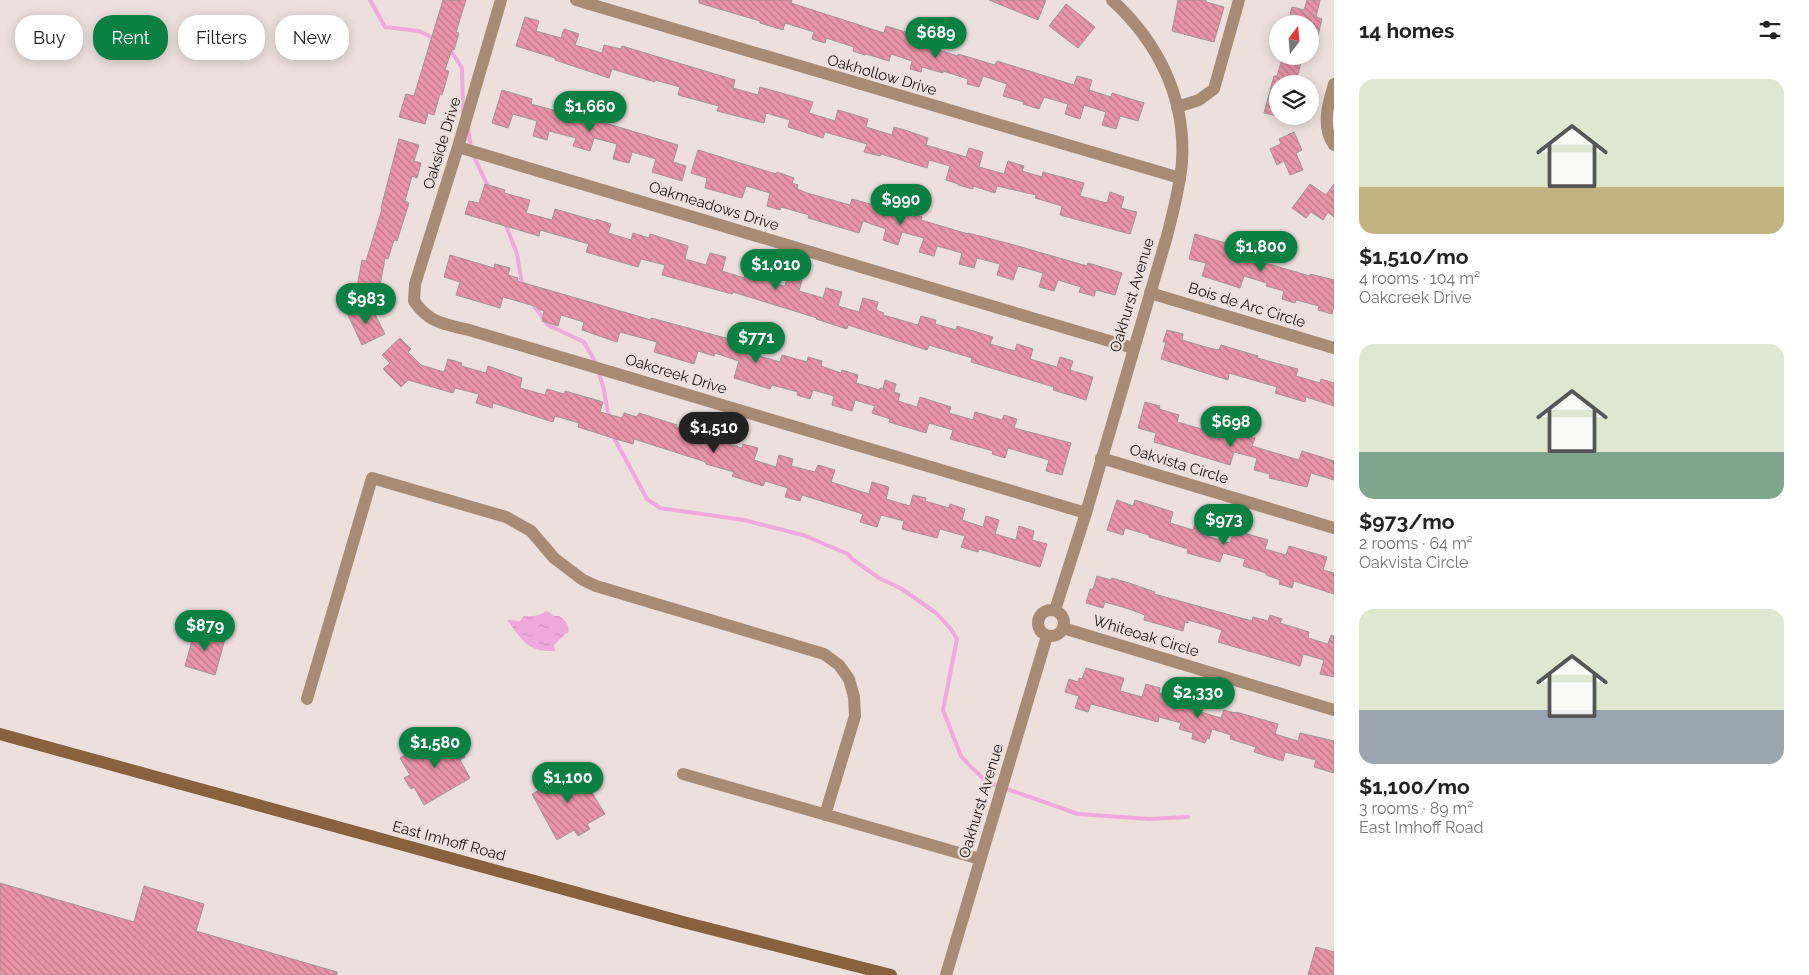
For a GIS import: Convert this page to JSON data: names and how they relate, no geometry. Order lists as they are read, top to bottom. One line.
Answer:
{"streets":{"main road":["East Imhoff Road"],"street":["Oakhollow Drive","Oakside Drive","Oakmeadows Drive","Oakhurst Avenue","Bois de Arc Circle","Oakcreek Drive","Oakvista Circle","Whiteoak Circle"]},"crossings":[["Oakhollow Drive","Oakhurst Avenue"],["Oakside Drive","Oakmeadows Drive"],["Oakside Drive","Oakcreek Drive"],["Oakmeadows Drive","Oakhurst Avenue"],["Oakhurst Avenue","Bois de Arc Circle"],["Oakhurst Avenue","Oakcreek Drive"],["Oakhurst Avenue","Oakvista Circle"],["Oakhurst Avenue","Whiteoak Circle"]],"north":"top","page":{"heading":"14 homes","chip":["Buy","Rent","Filters","New"],"price":["$689","$1,660","$990","$1,800","$1,010","$983","$771","$698","$1,510","$973","$879","$2,330","$1,580","$1,100"],"list":[{"name":"$1,510/mo","note":"4 rooms · 104 m² · Oakcreek Drive"},{"name":"$973/mo","note":"2 rooms · 64 m² · Oakvista Circle"},{"name":"$1,100/mo","note":"3 rooms · 89 m² · East Imhoff Road"}]}}
